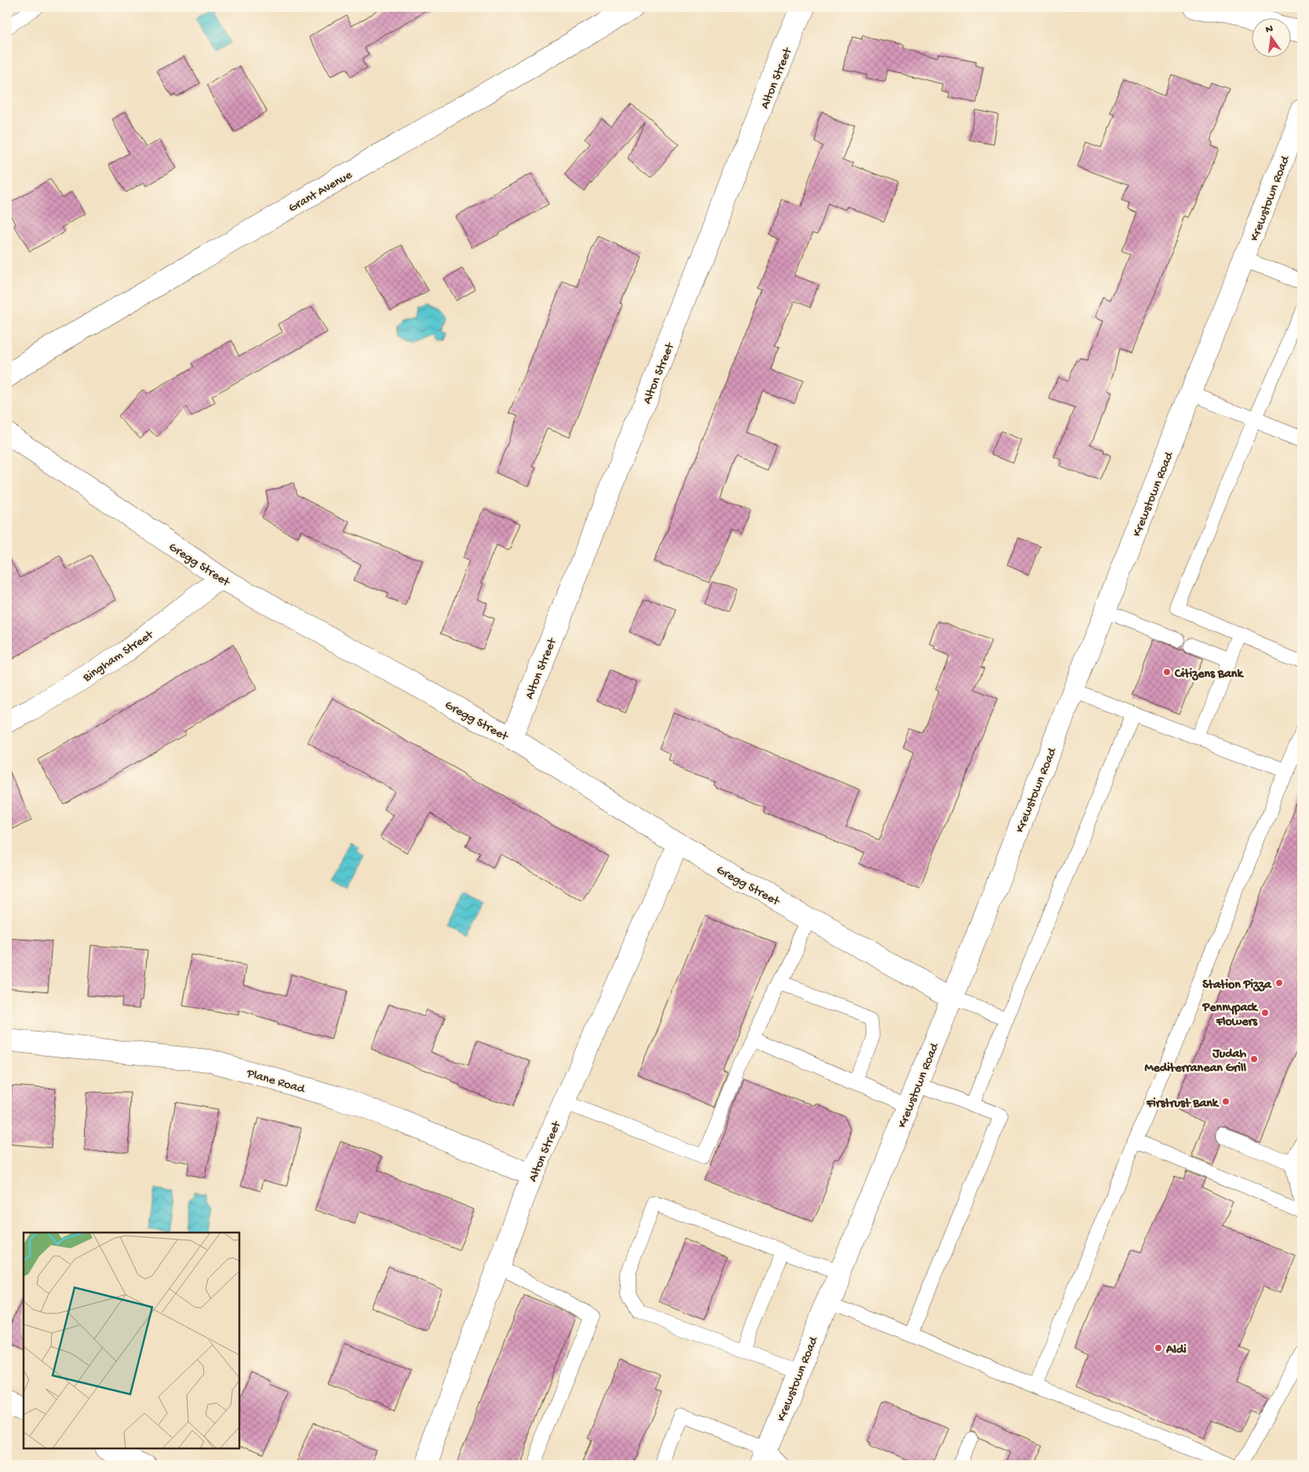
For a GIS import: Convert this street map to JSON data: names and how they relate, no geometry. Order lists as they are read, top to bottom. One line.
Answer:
{"streets":{"street":["Alton Street","Grant Avenue","Krewstown Road","Gregg Street","Bingham Street","Plane Road"]},"crossings":[["Alton Street","Gregg Street"],["Alton Street","Plane Road"],["Krewstown Road","Gregg Street"],["Gregg Street","Bingham Street"]],"places":["Citizens Bank","Station Pizza","Pennypack Flowers","Judah Mediterranean Grill","Firstrust Bank","Aldi"],"north":"top"}
